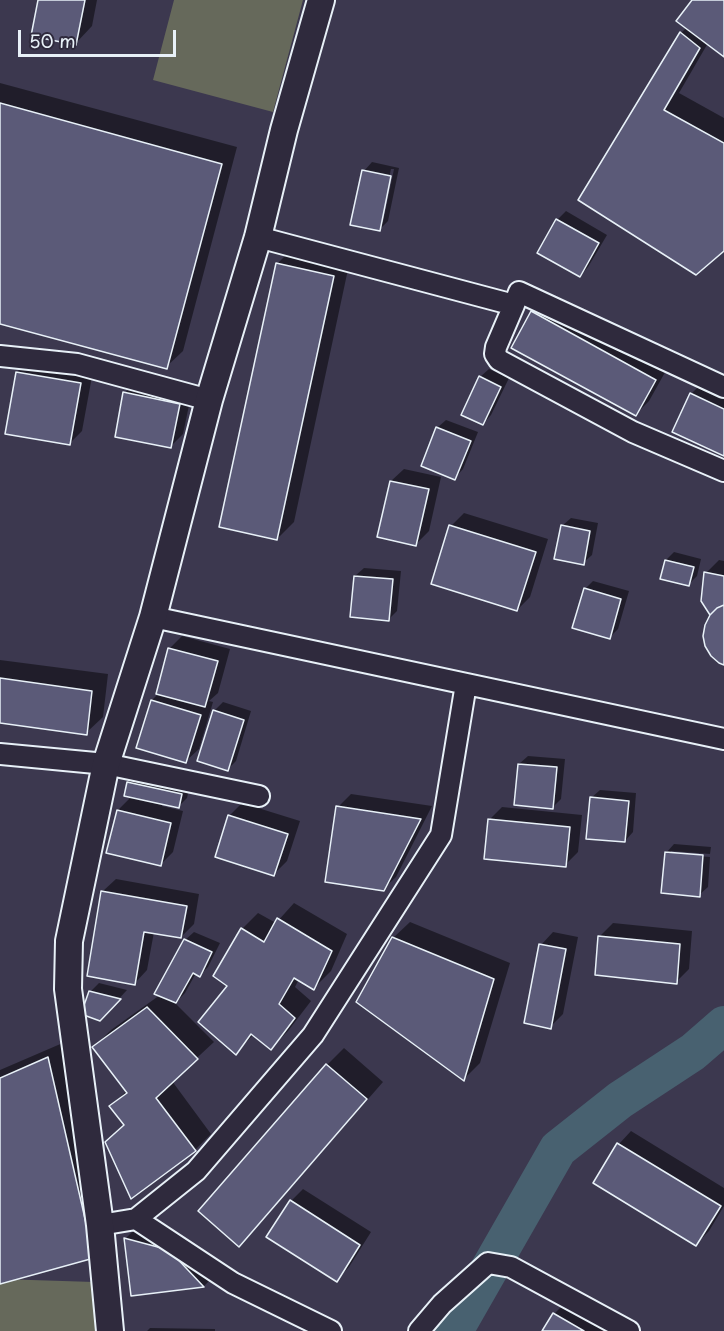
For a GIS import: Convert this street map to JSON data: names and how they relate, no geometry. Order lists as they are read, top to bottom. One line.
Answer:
{"scale_bar":"50 m"}
